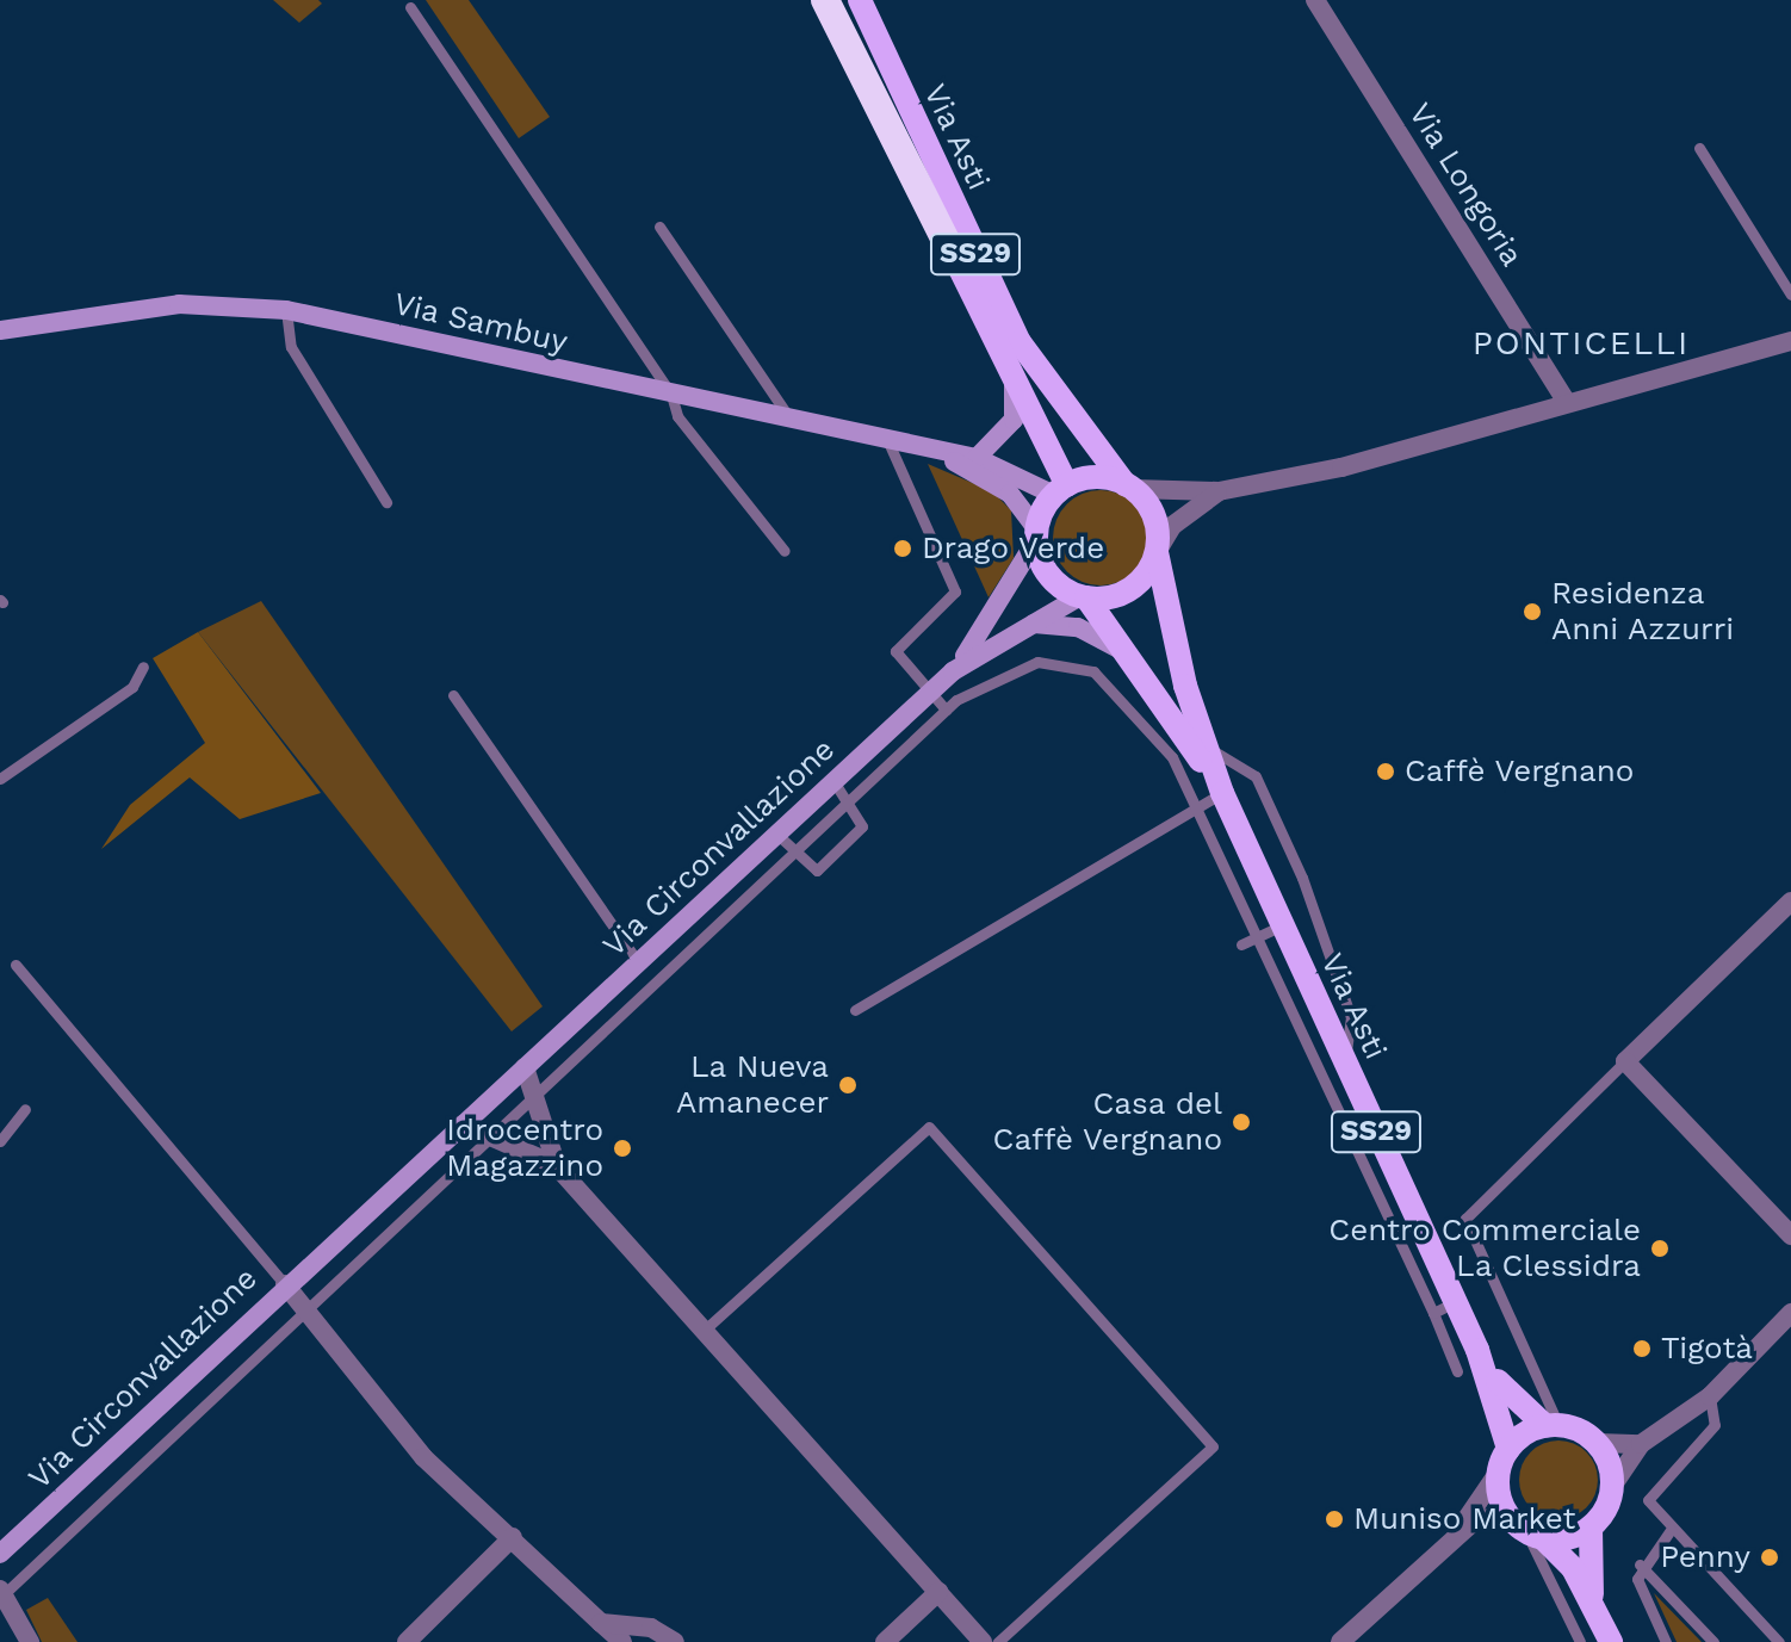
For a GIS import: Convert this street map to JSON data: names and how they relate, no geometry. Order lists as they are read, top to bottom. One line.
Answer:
{"streets":{"main road":["Via Asti","SS29","Via Sambuy","Via Circonvallazione"],"street":["Via Longoria"]},"crossings":[["Via Asti","Via Sambuy"],["Via Asti","Via Circonvallazione"],["Via Sambuy","Via Circonvallazione"]],"districts":["PONTICELLI"],"places":["Drago Verde","Residenza Anni Azzurri","Caffè Vergnano","La Nueva Amanecer","Casa del Caffè Vergnano","Idrocentro Magazzino","Centro Commerciale La Clessidra","Tigotà","Muniso Market","Penny"]}
